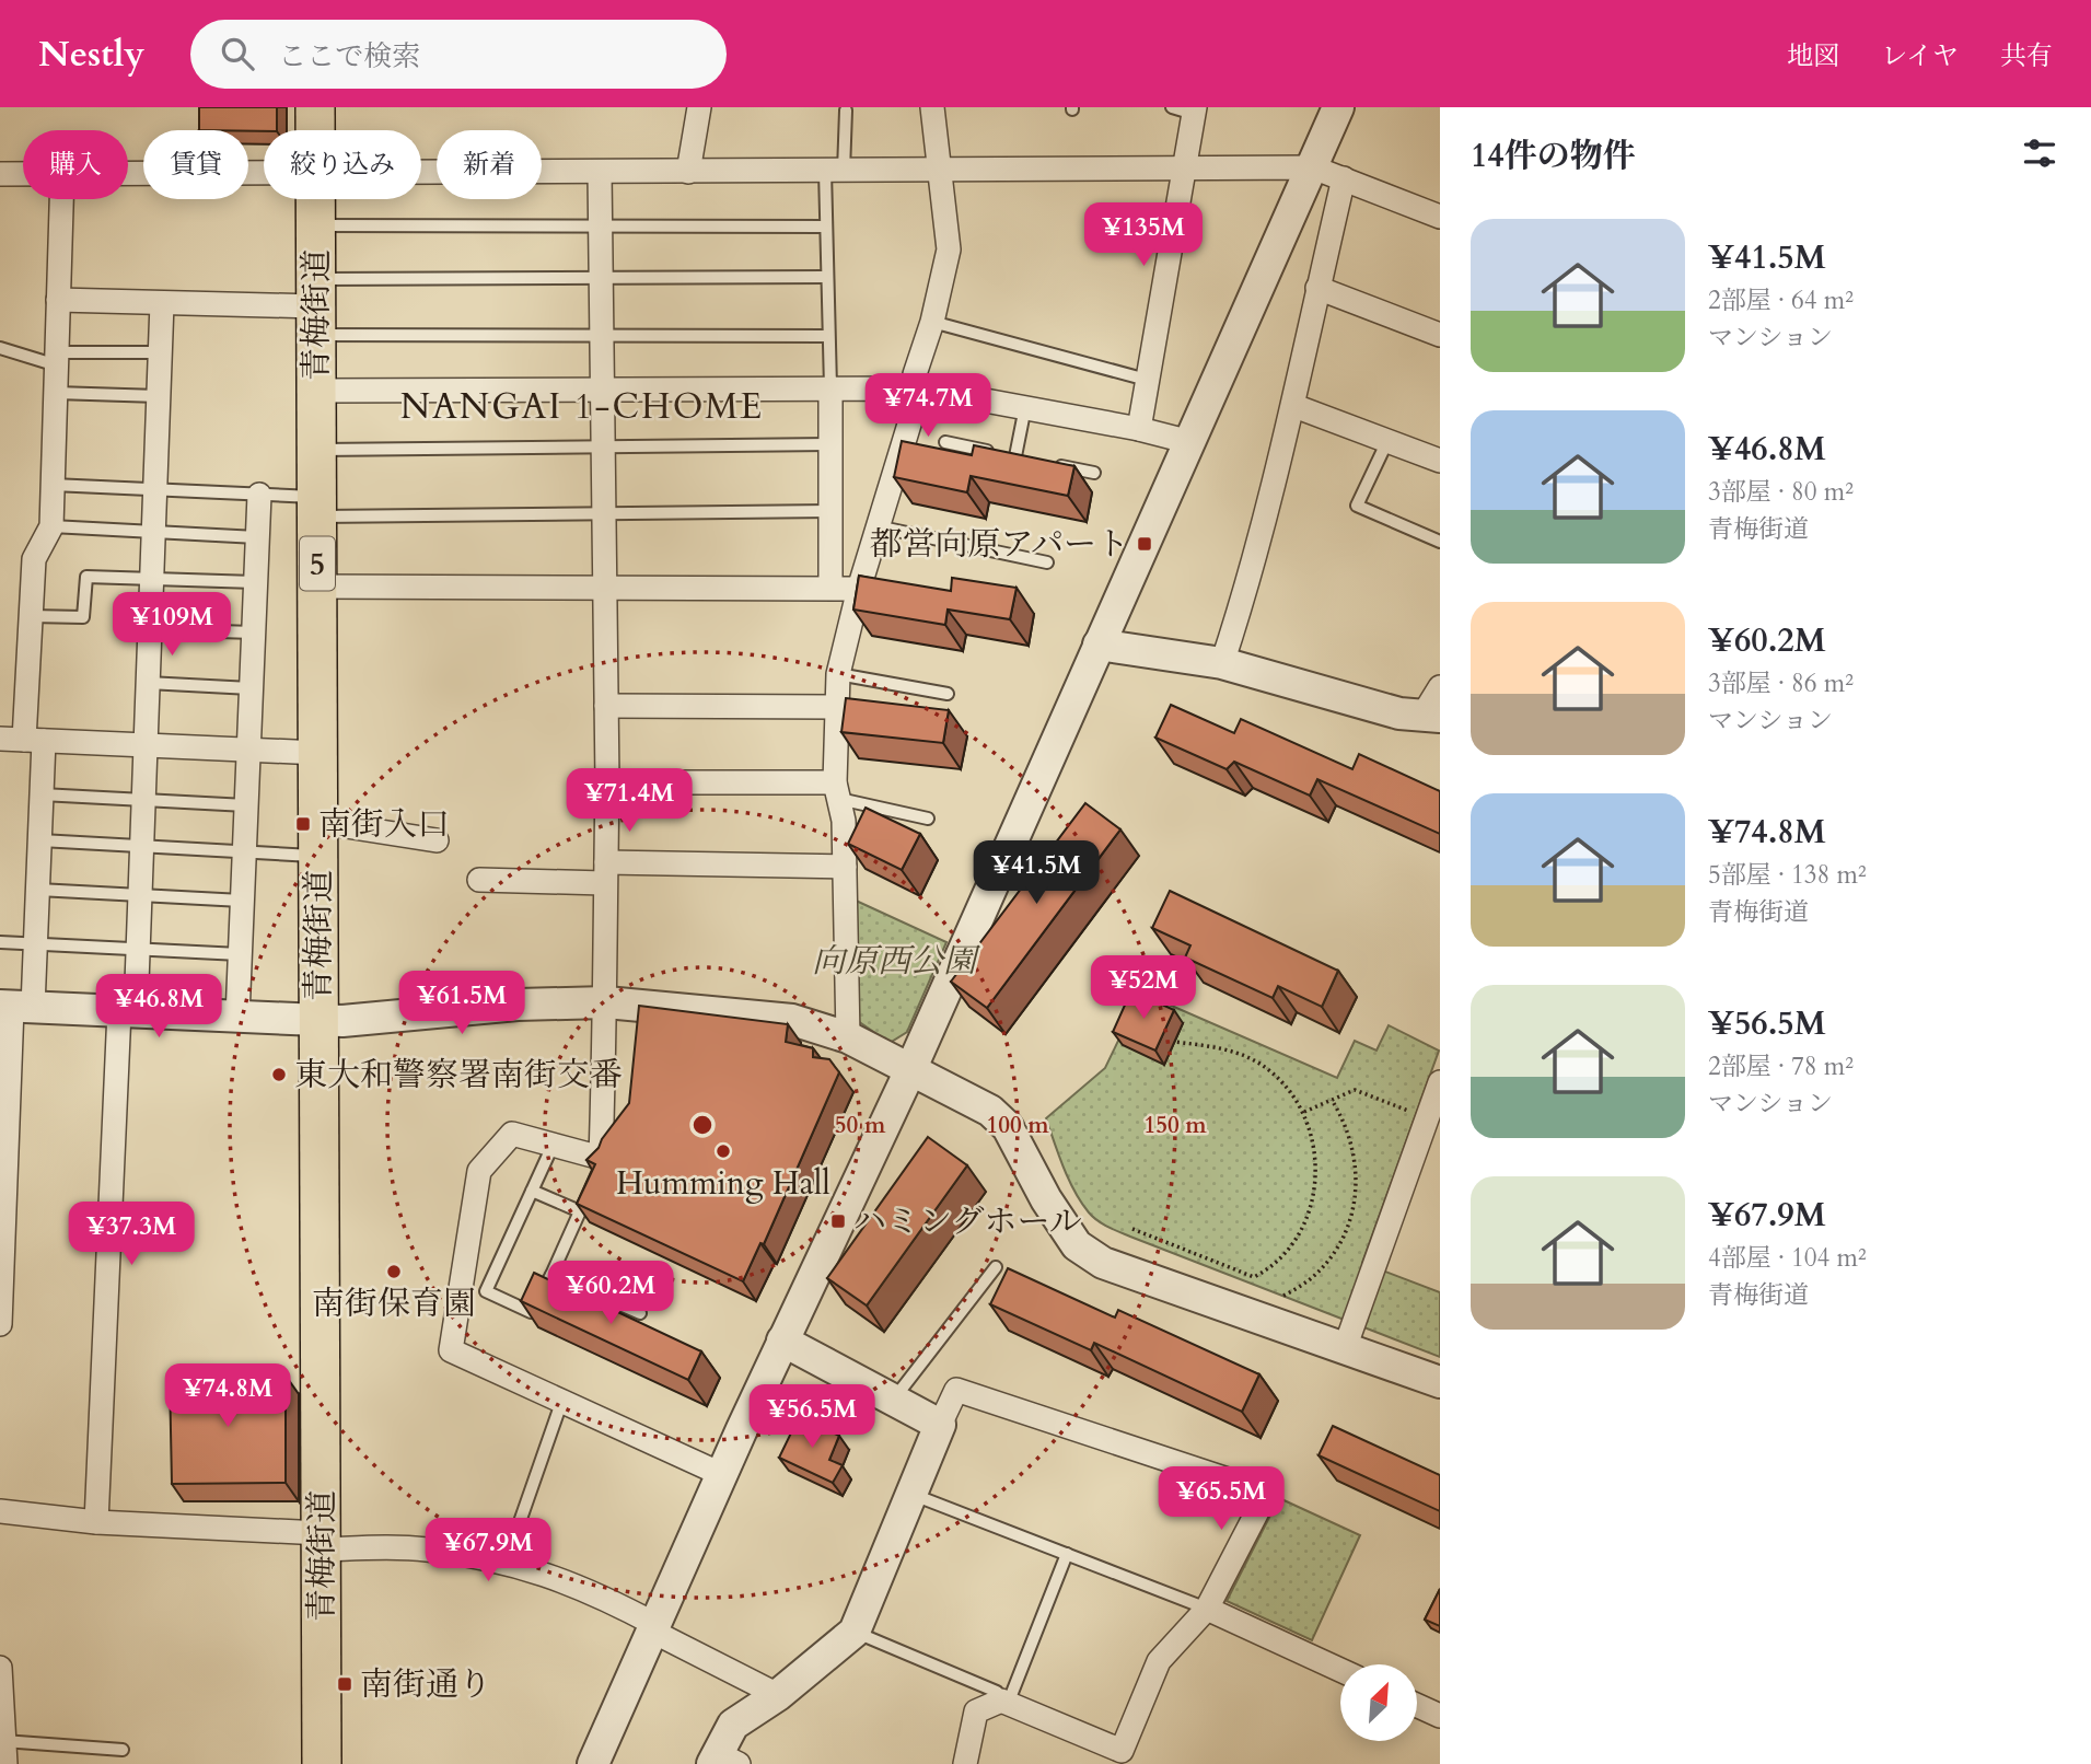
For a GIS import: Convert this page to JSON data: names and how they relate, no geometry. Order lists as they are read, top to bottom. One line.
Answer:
{"streets":{"main road":["青梅街道","5"]},"districts":["NANGAI 1-CHOME"],"parks":["向原西公園"],"places":{"transit":["都営向原アパート","南街入口","ハミングホール","南街通り"],"other":["東大和警察署南街交番","Humming Hall","南街保育園"]},"north":"top right","page":{"header":"Nestly","search":"ここで検索","nav":["地図","レイヤ","共有"],"heading":"14件の物件","chip":["購入","賃貸","絞り込み","新着"],"list":[{"name":"¥41.5M","note":"2部屋 · 64 m² · マンション"},{"name":"¥46.8M","note":"3部屋 · 80 m² · 青梅街道"},{"name":"¥60.2M","note":"3部屋 · 86 m² · マンション"},{"name":"¥74.8M","note":"5部屋 · 138 m² · 青梅街道"},{"name":"¥56.5M","note":"2部屋 · 78 m² · マンション"},{"name":"¥67.9M","note":"4部屋 · 104 m² · 青梅街道"}],"price":["¥135M","¥74.7M","¥109M","¥71.4M","¥41.5M","¥52M","¥61.5M","¥46.8M","¥37.3M","¥60.2M","¥74.8M","¥56.5M","¥65.5M","¥67.9M"]},"rings":["50 m","100 m","150 m"]}
